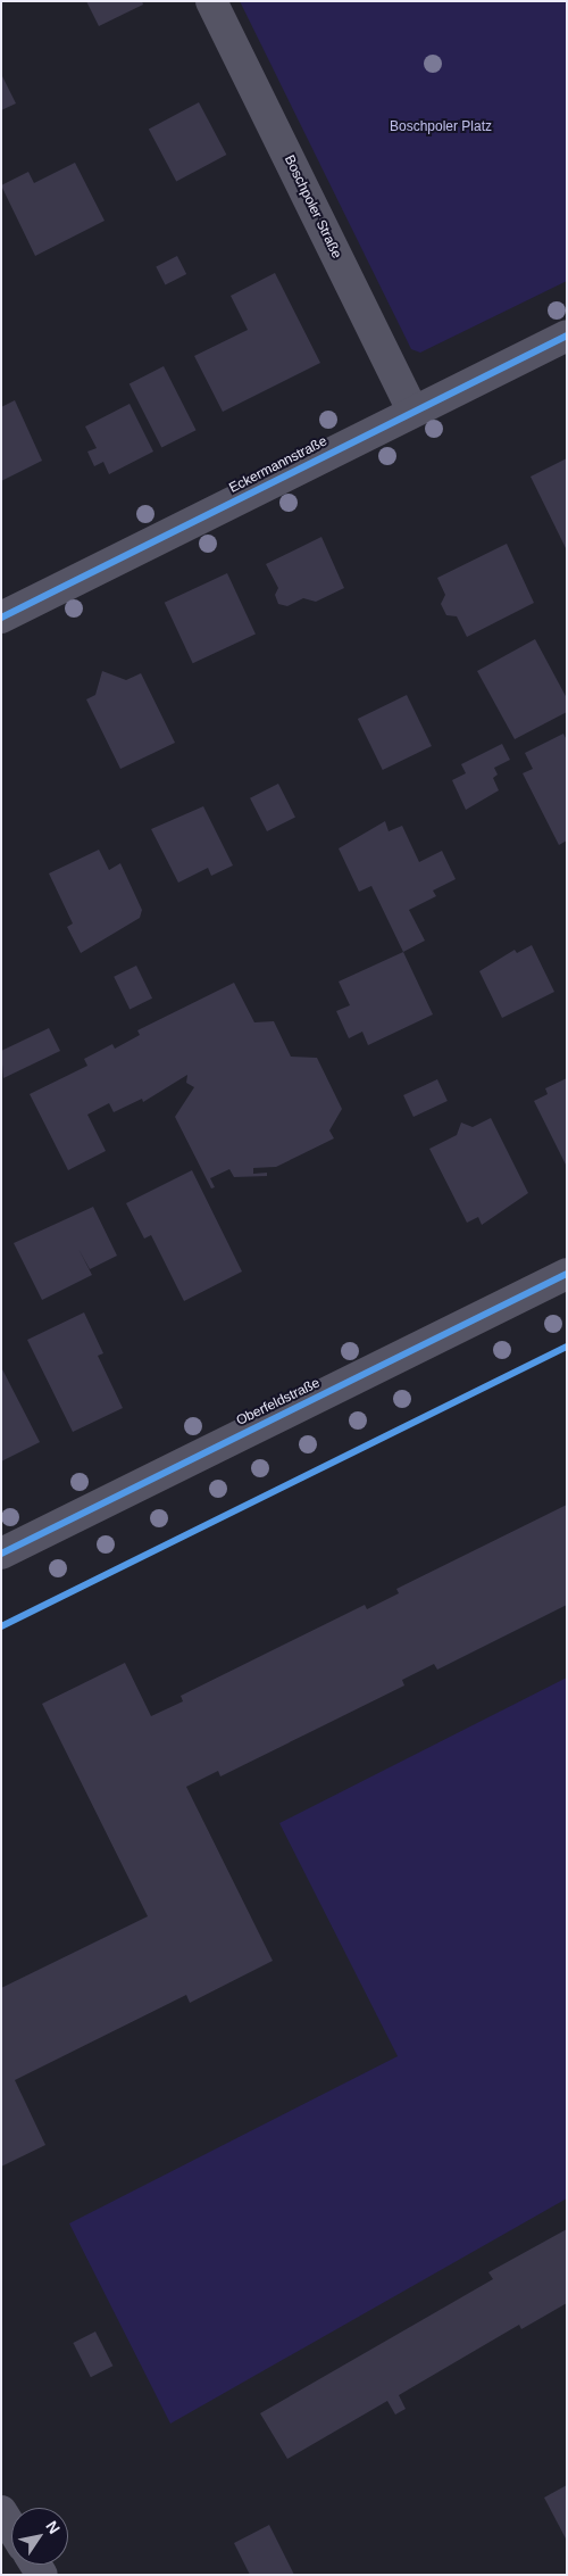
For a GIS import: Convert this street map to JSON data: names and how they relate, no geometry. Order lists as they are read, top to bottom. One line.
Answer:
{"streets":{"street":["Boschpoler Straße","Eckermannstraße","Oberfeldstraße"]},"crossings":[["Boschpoler Straße","Eckermannstraße"]],"parks":["Boschpoler Platz"],"north":"top right"}
